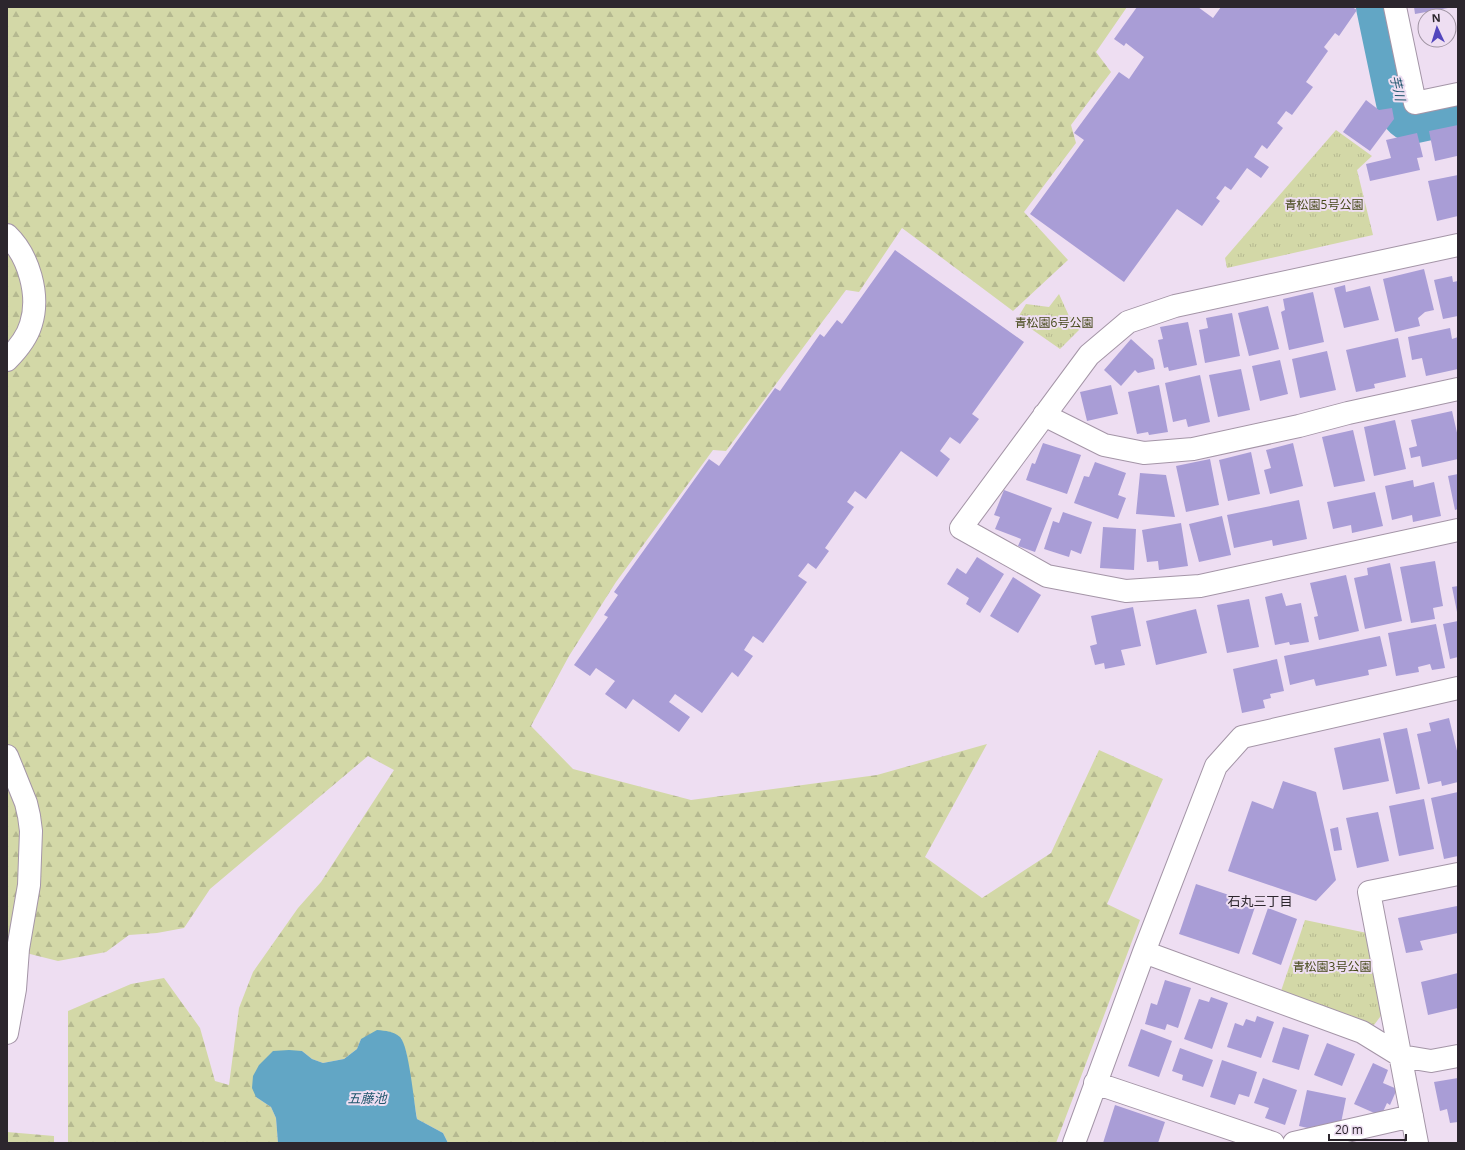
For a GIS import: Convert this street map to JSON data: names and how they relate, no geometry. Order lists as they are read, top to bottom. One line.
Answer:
{"districts":["石丸三丁目"],"water":["芋川","五藤池"],"parks":["青松園5号公園","青松園6号公園","青松園3号公園"],"scale_bar":"20 m","north":"top"}
